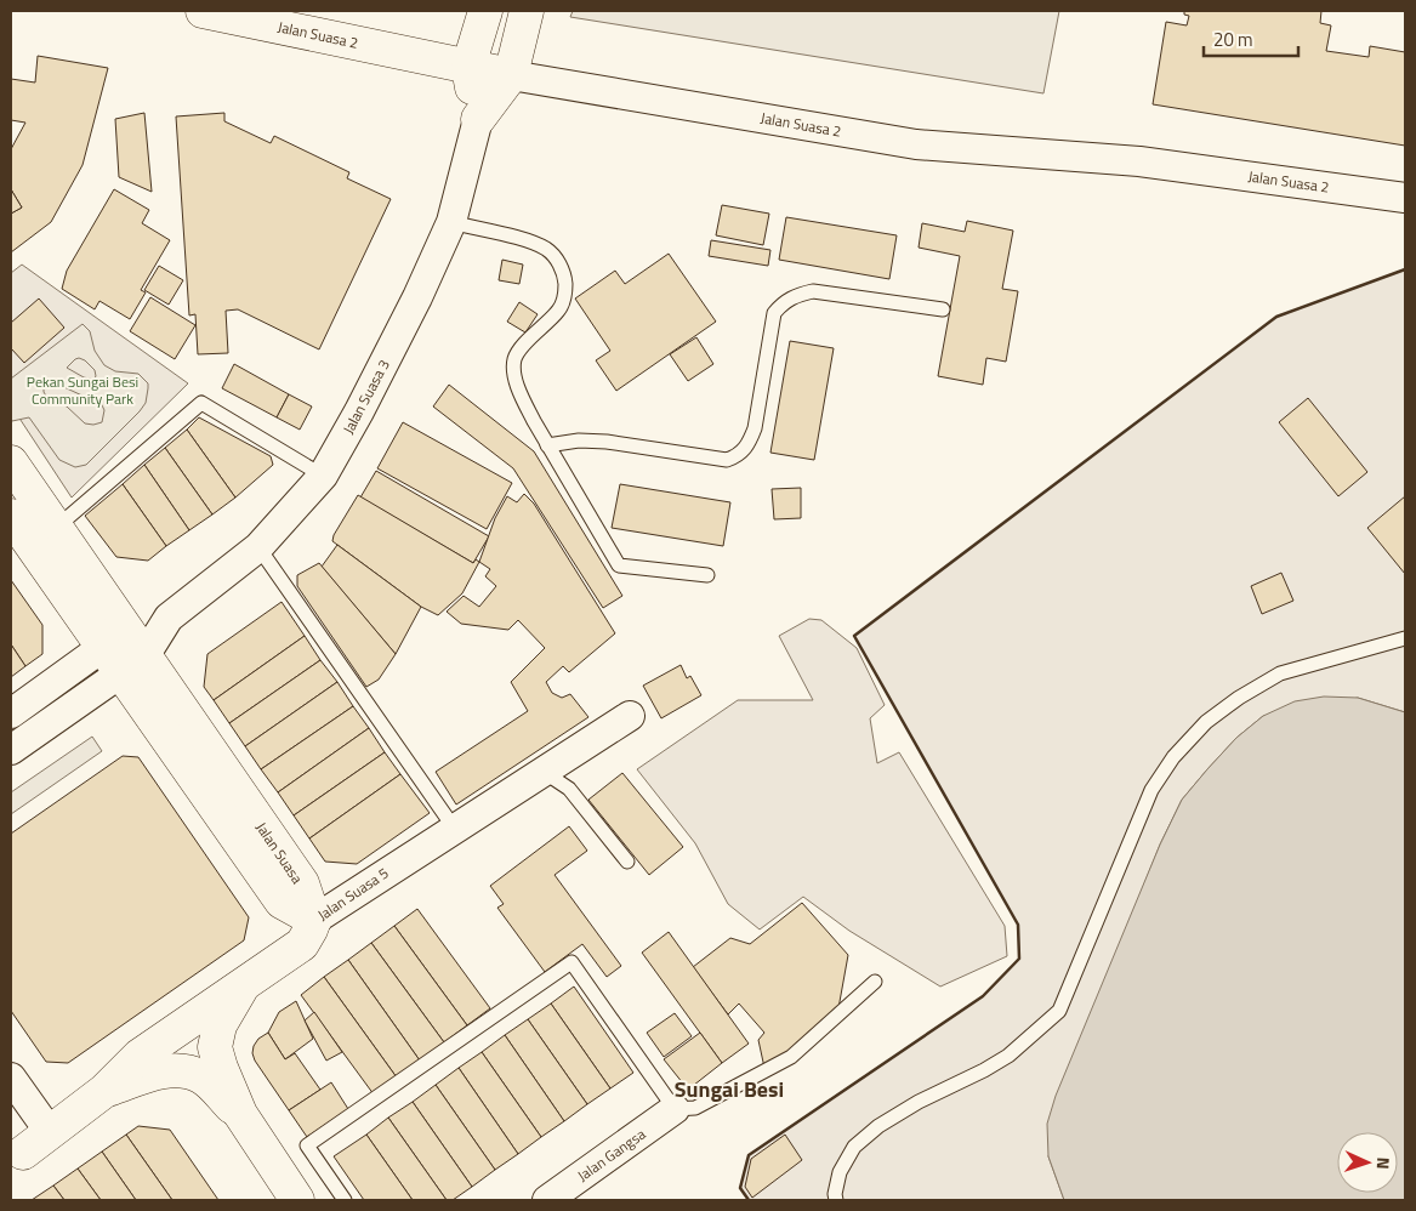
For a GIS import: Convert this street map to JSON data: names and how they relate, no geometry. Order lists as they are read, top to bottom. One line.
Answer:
{"streets":{"street":["Jalan Suasa 2","Jalan Suasa 3","Jalan Suasa","Jalan Suasa 5","Jalan Gangsa"]},"crossings":[["Jalan Suasa 2","Jalan Suasa 3"],["Jalan Suasa 3","Jalan Suasa"],["Jalan Suasa","Jalan Suasa 5"]],"districts":["Sungai Besi"],"parks":["Pekan Sungai Besi Community Park"],"scale_bar":"20 m","north":"right"}
